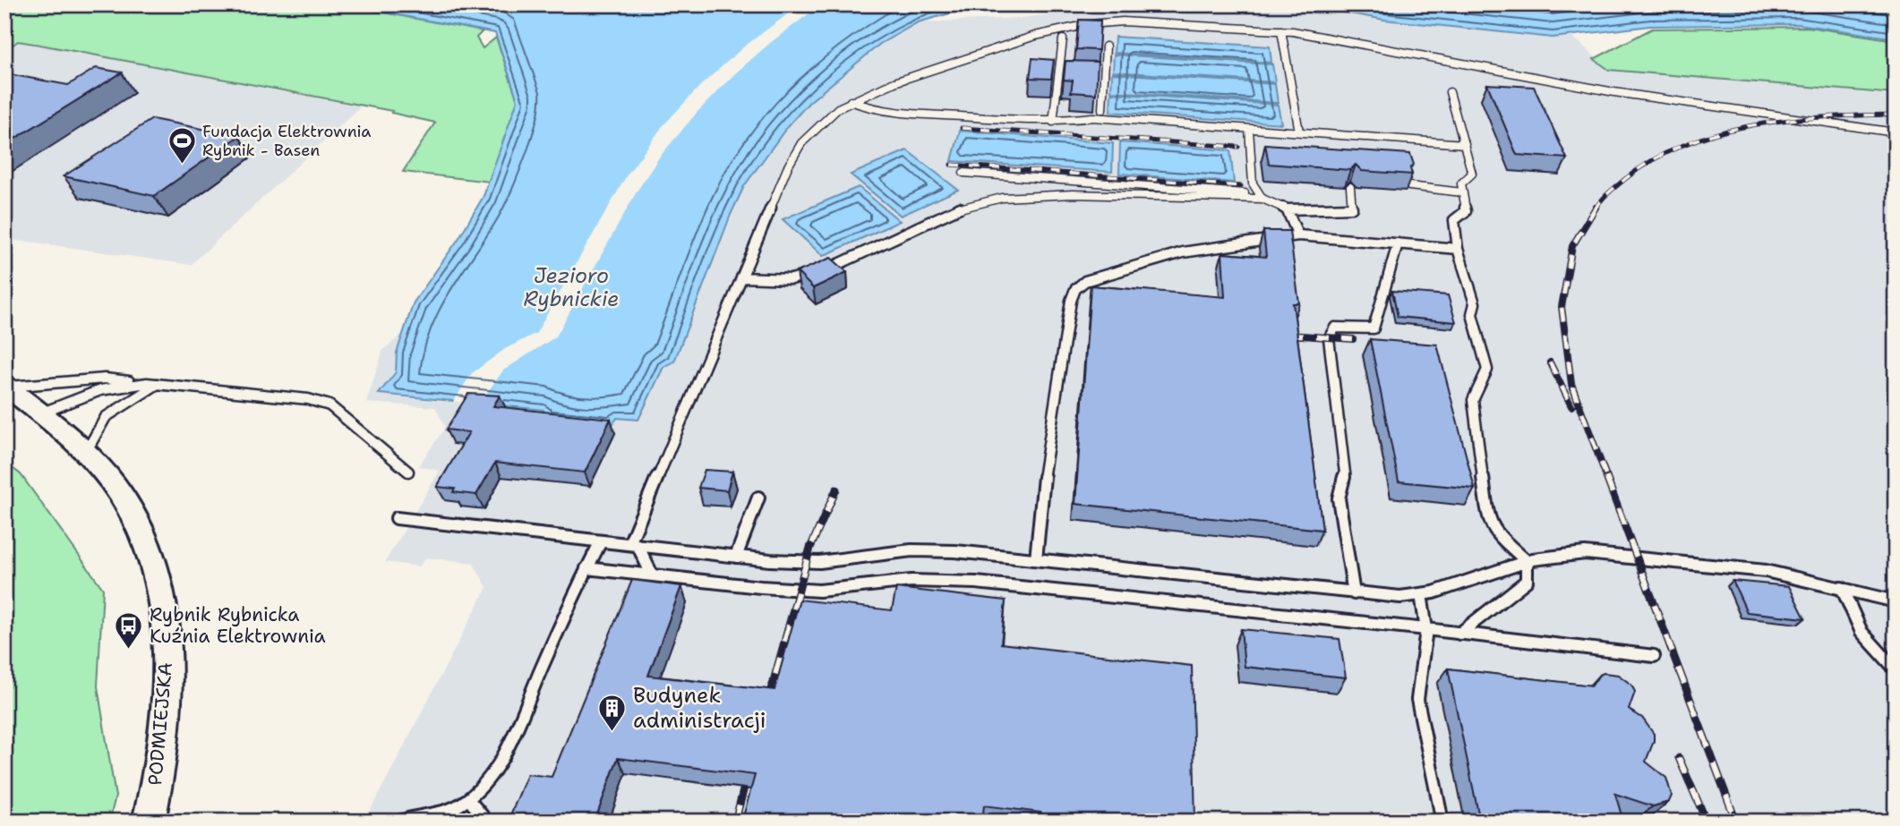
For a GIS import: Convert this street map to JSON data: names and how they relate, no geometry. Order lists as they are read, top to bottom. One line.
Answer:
{"streets":{"street":["PODMIEJSKA"]},"water":["Jezioro Rybnickie"],"places":{"sports":["Fundacja Elektrownia Rybnik - Basen"],"bus stop":["Rybnik Rybnicka Kuźnia Elektrownia"],"building":["Budynek administracji"]}}
